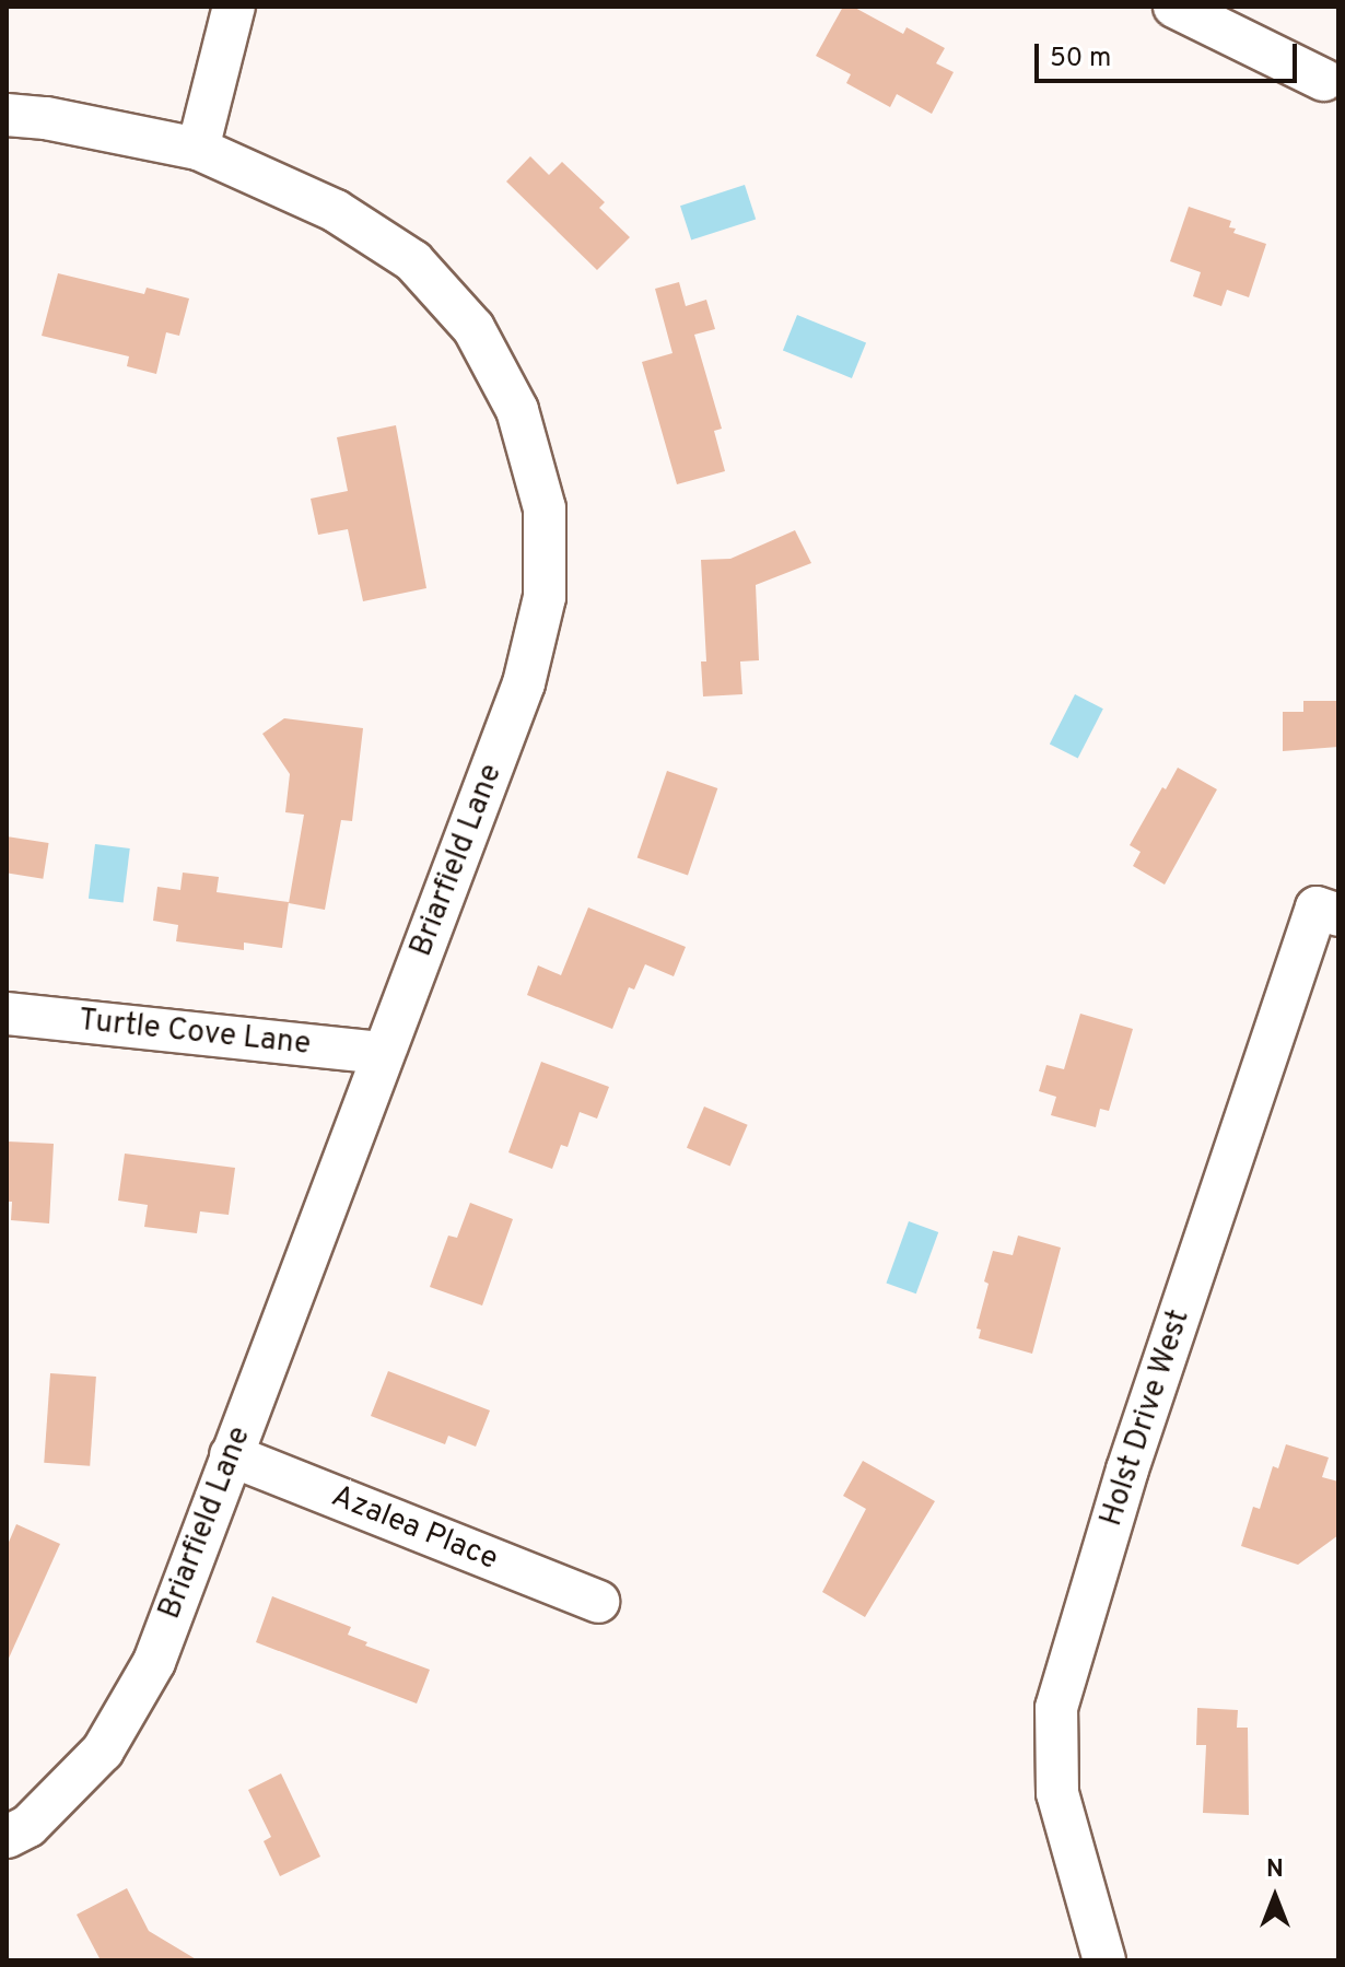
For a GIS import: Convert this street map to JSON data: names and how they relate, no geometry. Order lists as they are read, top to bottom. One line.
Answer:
{"streets":{"street":["Briarfield Lane","Turtle Cove Lane","Holst Drive West","Azalea Place"]},"crossings":[["Briarfield Lane","Turtle Cove Lane"],["Briarfield Lane","Azalea Place"]],"scale_bar":"50 m","north":"top"}
